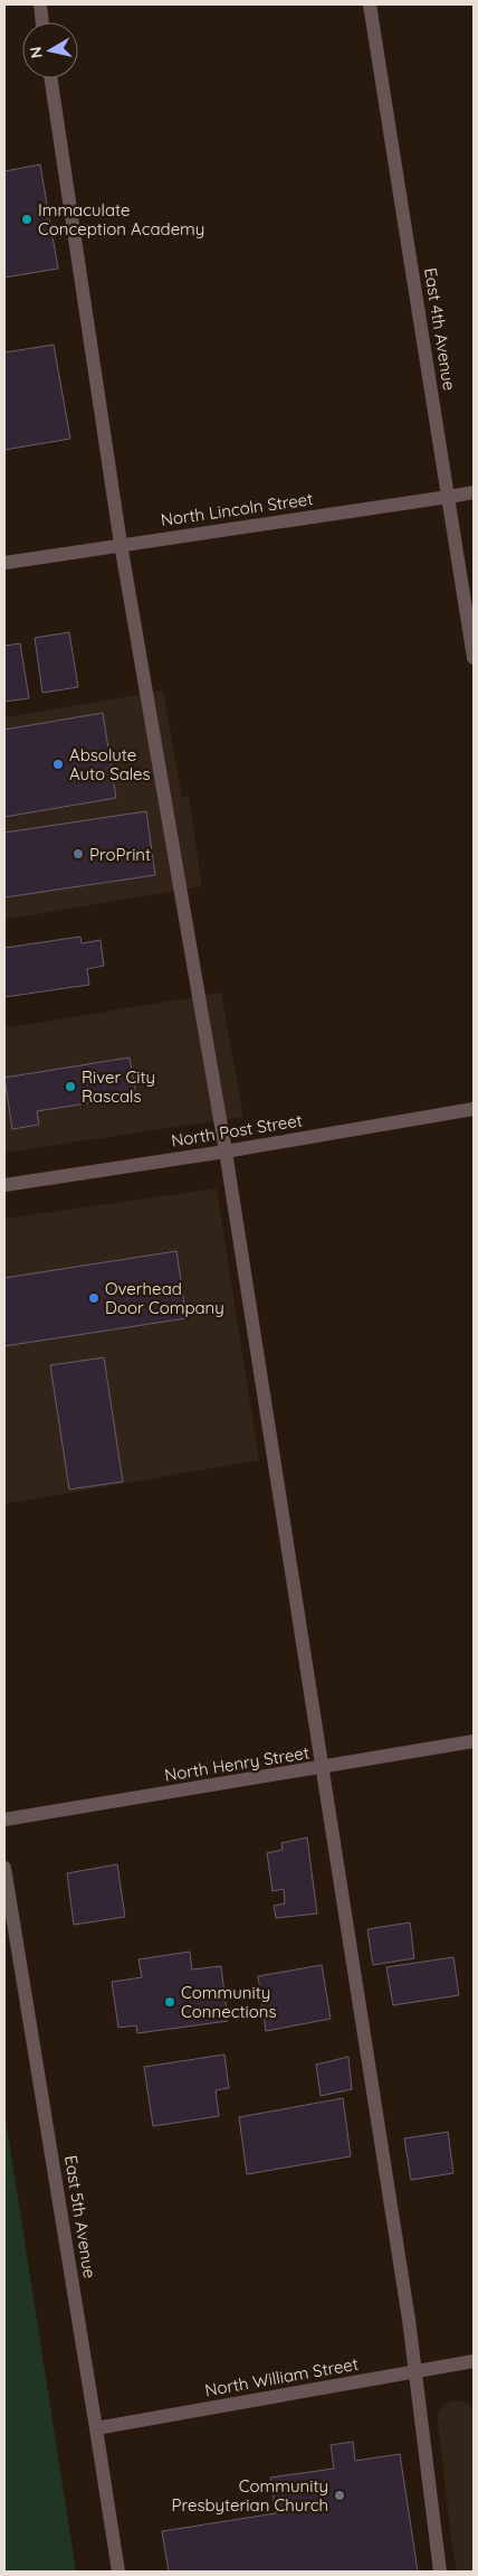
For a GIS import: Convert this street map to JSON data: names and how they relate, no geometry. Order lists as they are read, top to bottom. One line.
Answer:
{"streets":{"street":["East 4th Avenue","North Lincoln Street","North Post Street","North Henry Street","East 5th Avenue","North William Street"]},"crossings":[["East 4th Avenue","North Lincoln Street"],["East 5th Avenue","North William Street"]],"places":["Immaculate Conception Academy","Absolute Auto Sales","ProPrint","River City Rascals","Overhead Door Company","Community Connections","Community Presbyterian Church"],"north":"left"}
